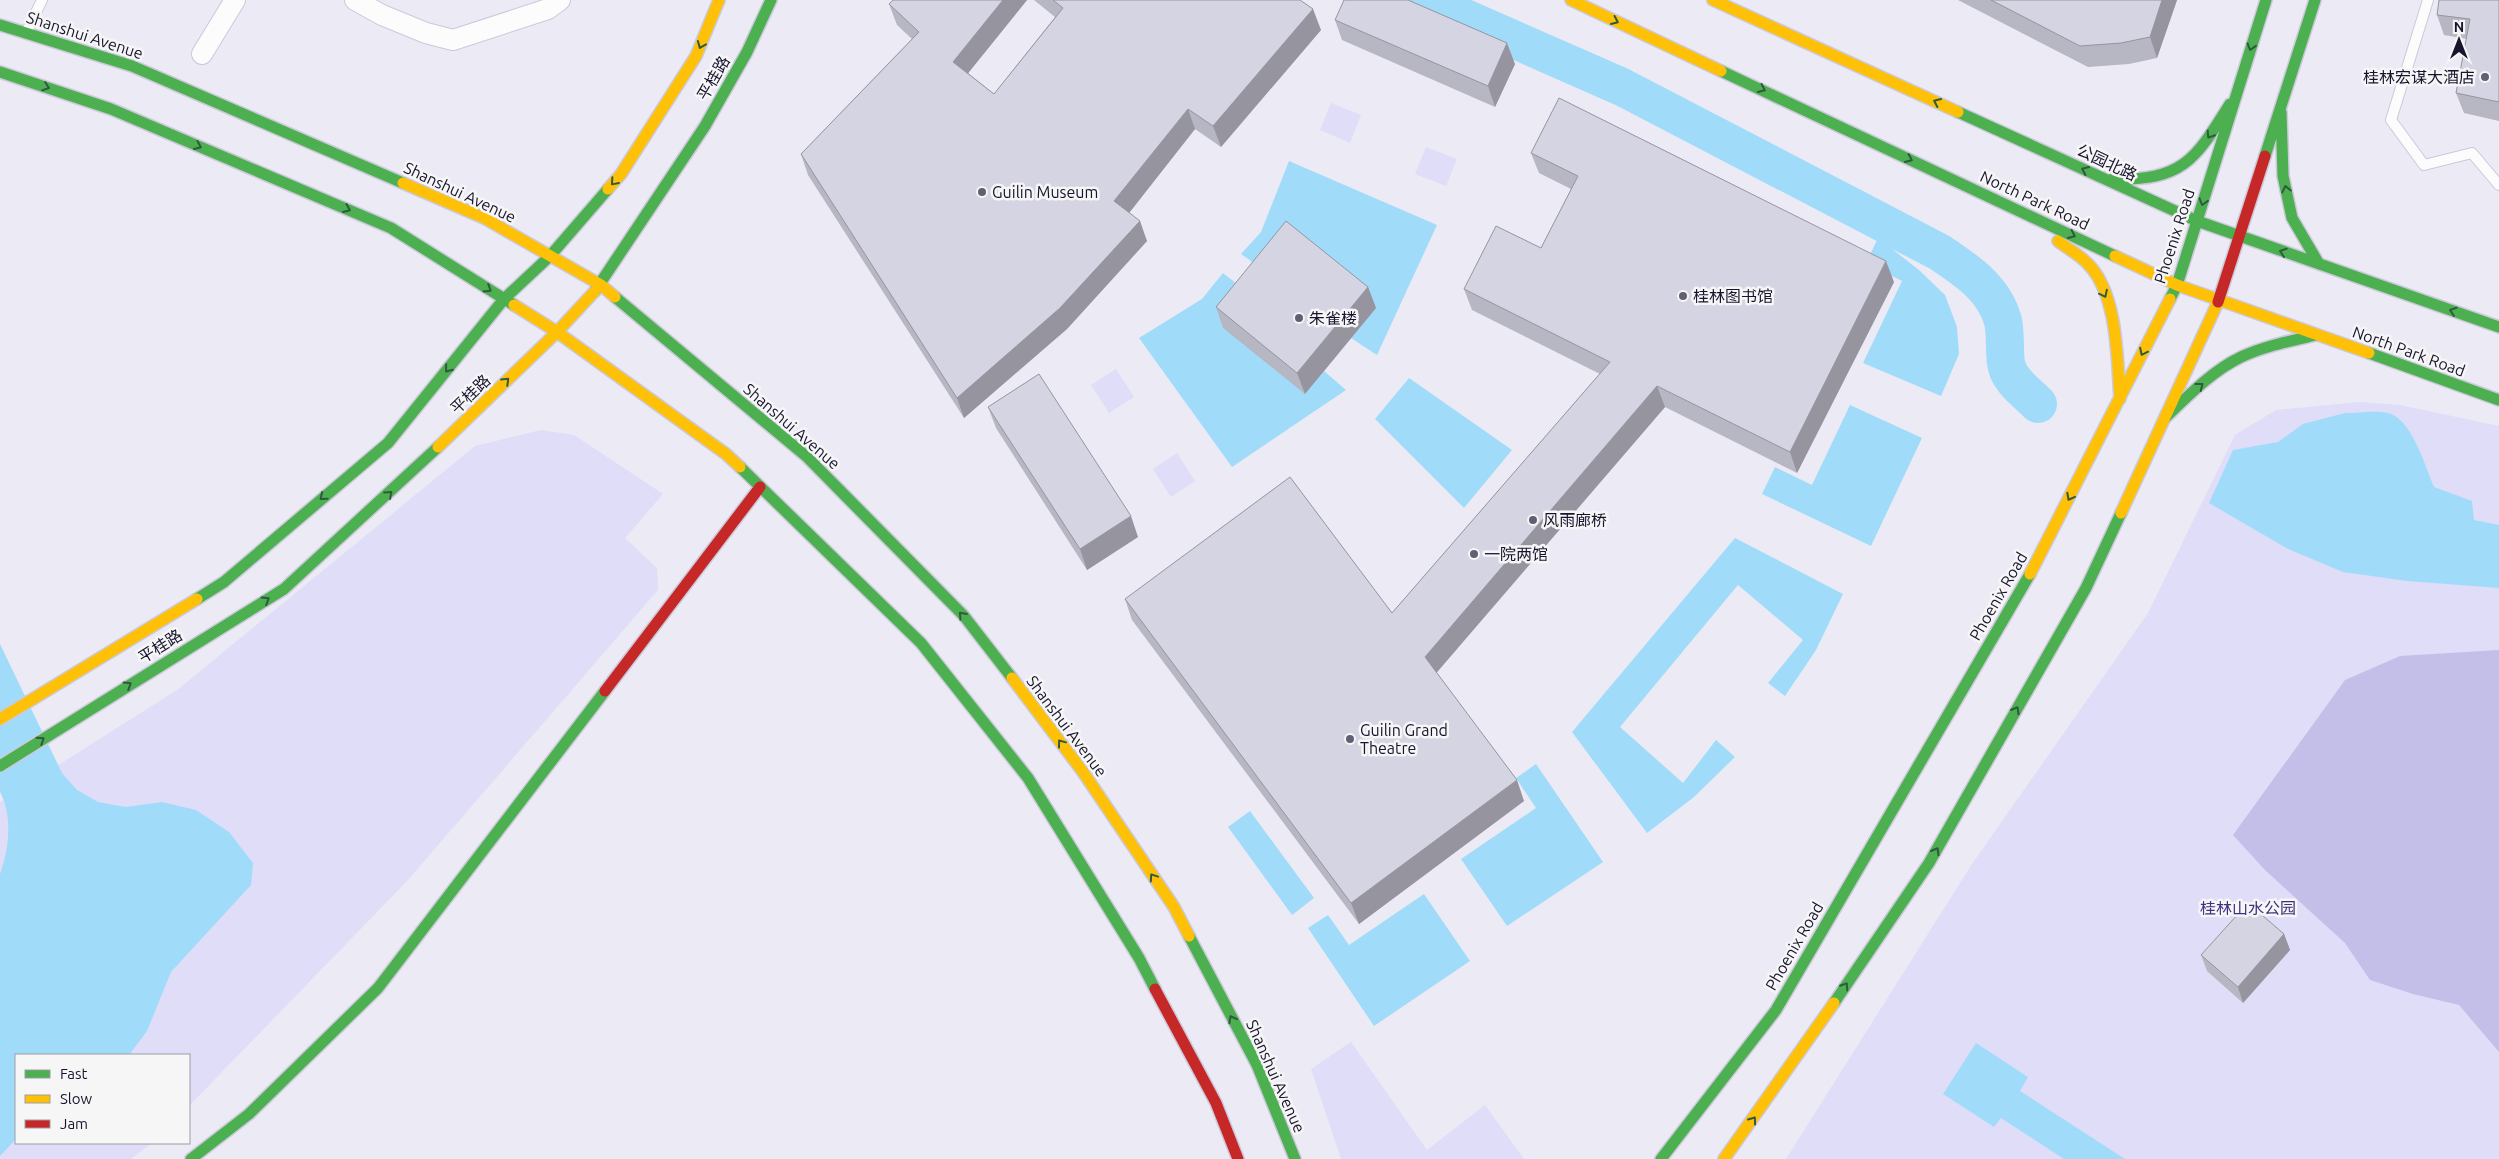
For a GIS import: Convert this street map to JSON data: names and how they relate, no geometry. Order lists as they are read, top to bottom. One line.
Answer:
{"streets":{"main road":["Shanshui Avenue","平桂路","公园北路","North Park Road","Phoenix Road"]},"crossings":[["Shanshui Avenue","平桂路"],["公园北路","Phoenix Road"],["North Park Road","Phoenix Road"]],"one_way":["公园北路","North Park Road"],"parks":["桂林山水公园"],"places":["桂林宏谋大酒店","Guilin Museum","桂林图书馆","朱雀楼","风雨廊桥","一院两馆","Guilin Grand Theatre"],"legend":["Fast","Slow","Jam"],"north":"top"}
